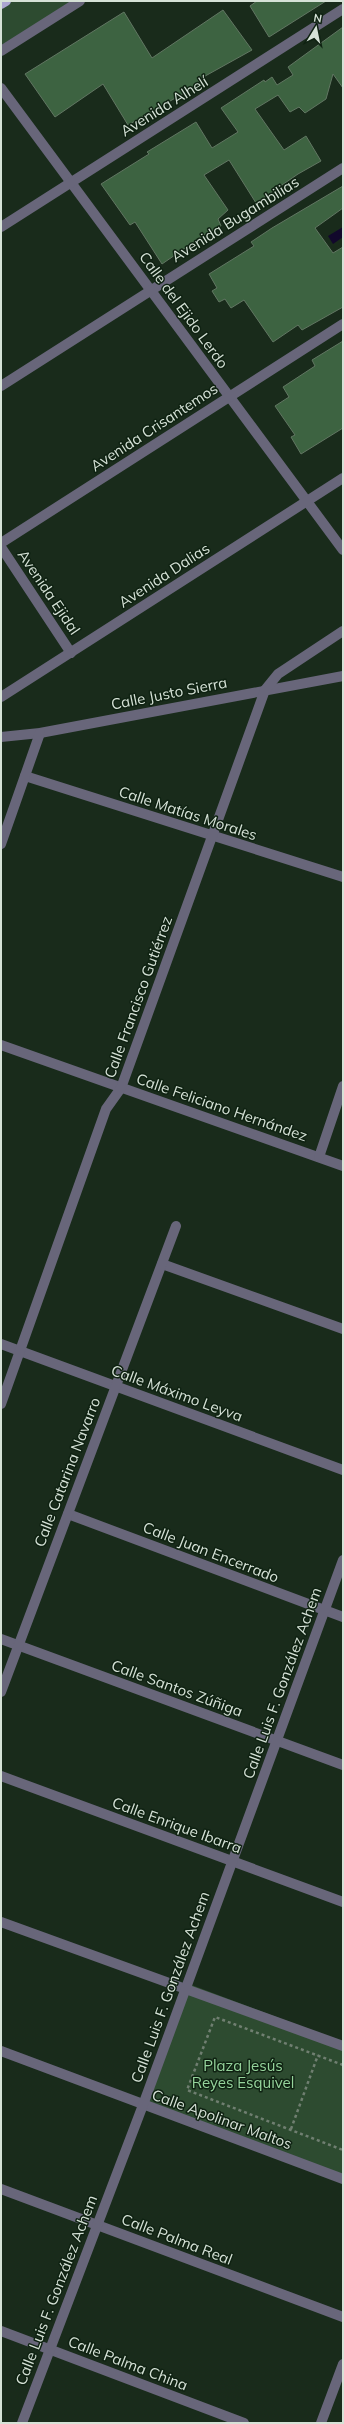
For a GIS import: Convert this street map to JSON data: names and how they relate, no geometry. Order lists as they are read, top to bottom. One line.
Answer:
{"streets":{"street":["Avenida Alhelí","Avenida Bugambilias","Calle del Ejido Lerdo","Avenida Crisantemos","Avenida Dalias","Avenida Ejidal","Calle Justo Sierra","Calle Matías Morales","Calle Francisco Gutiérrez","Calle Feliciano Hernández","Calle Máximo Leyva","Calle Catarina Navarro","Calle Juan Encerrado","Calle Luis F. González Achem","Calle Santos Zúñiga","Calle Enrique Ibarra","Calle Apolinar Maltos","Calle Palma Real","Calle Palma China"]},"crossings":[["Avenida Alhelí","Calle del Ejido Lerdo"],["Avenida Bugambilias","Calle del Ejido Lerdo"],["Calle del Ejido Lerdo","Avenida Crisantemos"],["Calle del Ejido Lerdo","Avenida Dalias"],["Avenida Dalias","Avenida Ejidal"],["Calle Justo Sierra","Calle Francisco Gutiérrez"],["Calle Matías Morales","Calle Francisco Gutiérrez"],["Calle Francisco Gutiérrez","Calle Feliciano Hernández"],["Calle Francisco Gutiérrez","Calle Máximo Leyva"],["Calle Máximo Leyva","Calle Catarina Navarro"],["Calle Catarina Navarro","Calle Juan Encerrado"],["Calle Catarina Navarro","Calle Santos Zúñiga"],["Calle Juan Encerrado","Calle Luis F. González Achem"],["Calle Luis F. González Achem","Calle Santos Zúñiga"],["Calle Luis F. González Achem","Calle Enrique Ibarra"],["Calle Luis F. González Achem","Calle Apolinar Maltos"],["Calle Luis F. González Achem","Calle Palma Real"],["Calle Luis F. González Achem","Calle Palma China"]],"parks":["Plaza Jesús Reyes Esquivel"],"north":"top"}
